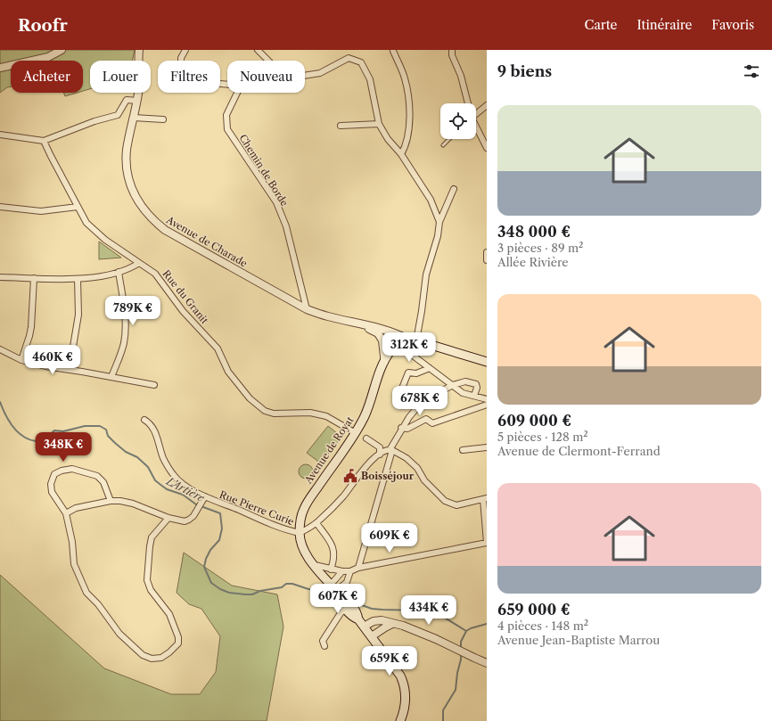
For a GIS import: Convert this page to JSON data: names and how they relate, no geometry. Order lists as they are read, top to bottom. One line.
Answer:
{"streets":{"main road":["Avenue de Royat"],"street":["Chemin de Borde","Avenue de Charade","Rue du Granit","Rue Pierre Curie"]},"crossings":[["Chemin de Borde","Avenue de Charade"],["Avenue de Charade","Avenue de Royat"],["Rue du Granit","Avenue de Royat"],["Avenue de Royat","Rue Pierre Curie"]],"water":["L'Artière"],"places":{"public building":["Boisséjour"]},"page":{"header":"Roofr","nav":["Carte","Itinéraire","Favoris"],"heading":"9 biens","chip":["Acheter","Louer","Filtres","Nouveau"],"list":[{"name":"348 000 €","note":"3 pièces · 89 m² · Allée Rivière"},{"name":"609 000 €","note":"5 pièces · 128 m² · Avenue de Clermont-Ferrand"},{"name":"659 000 €","note":"4 pièces · 148 m² · Avenue Jean-Baptiste Marrou"}],"price":["789K €","312K €","460K €","678K €","348K €","609K €","607K €","434K €","659K €"]}}
